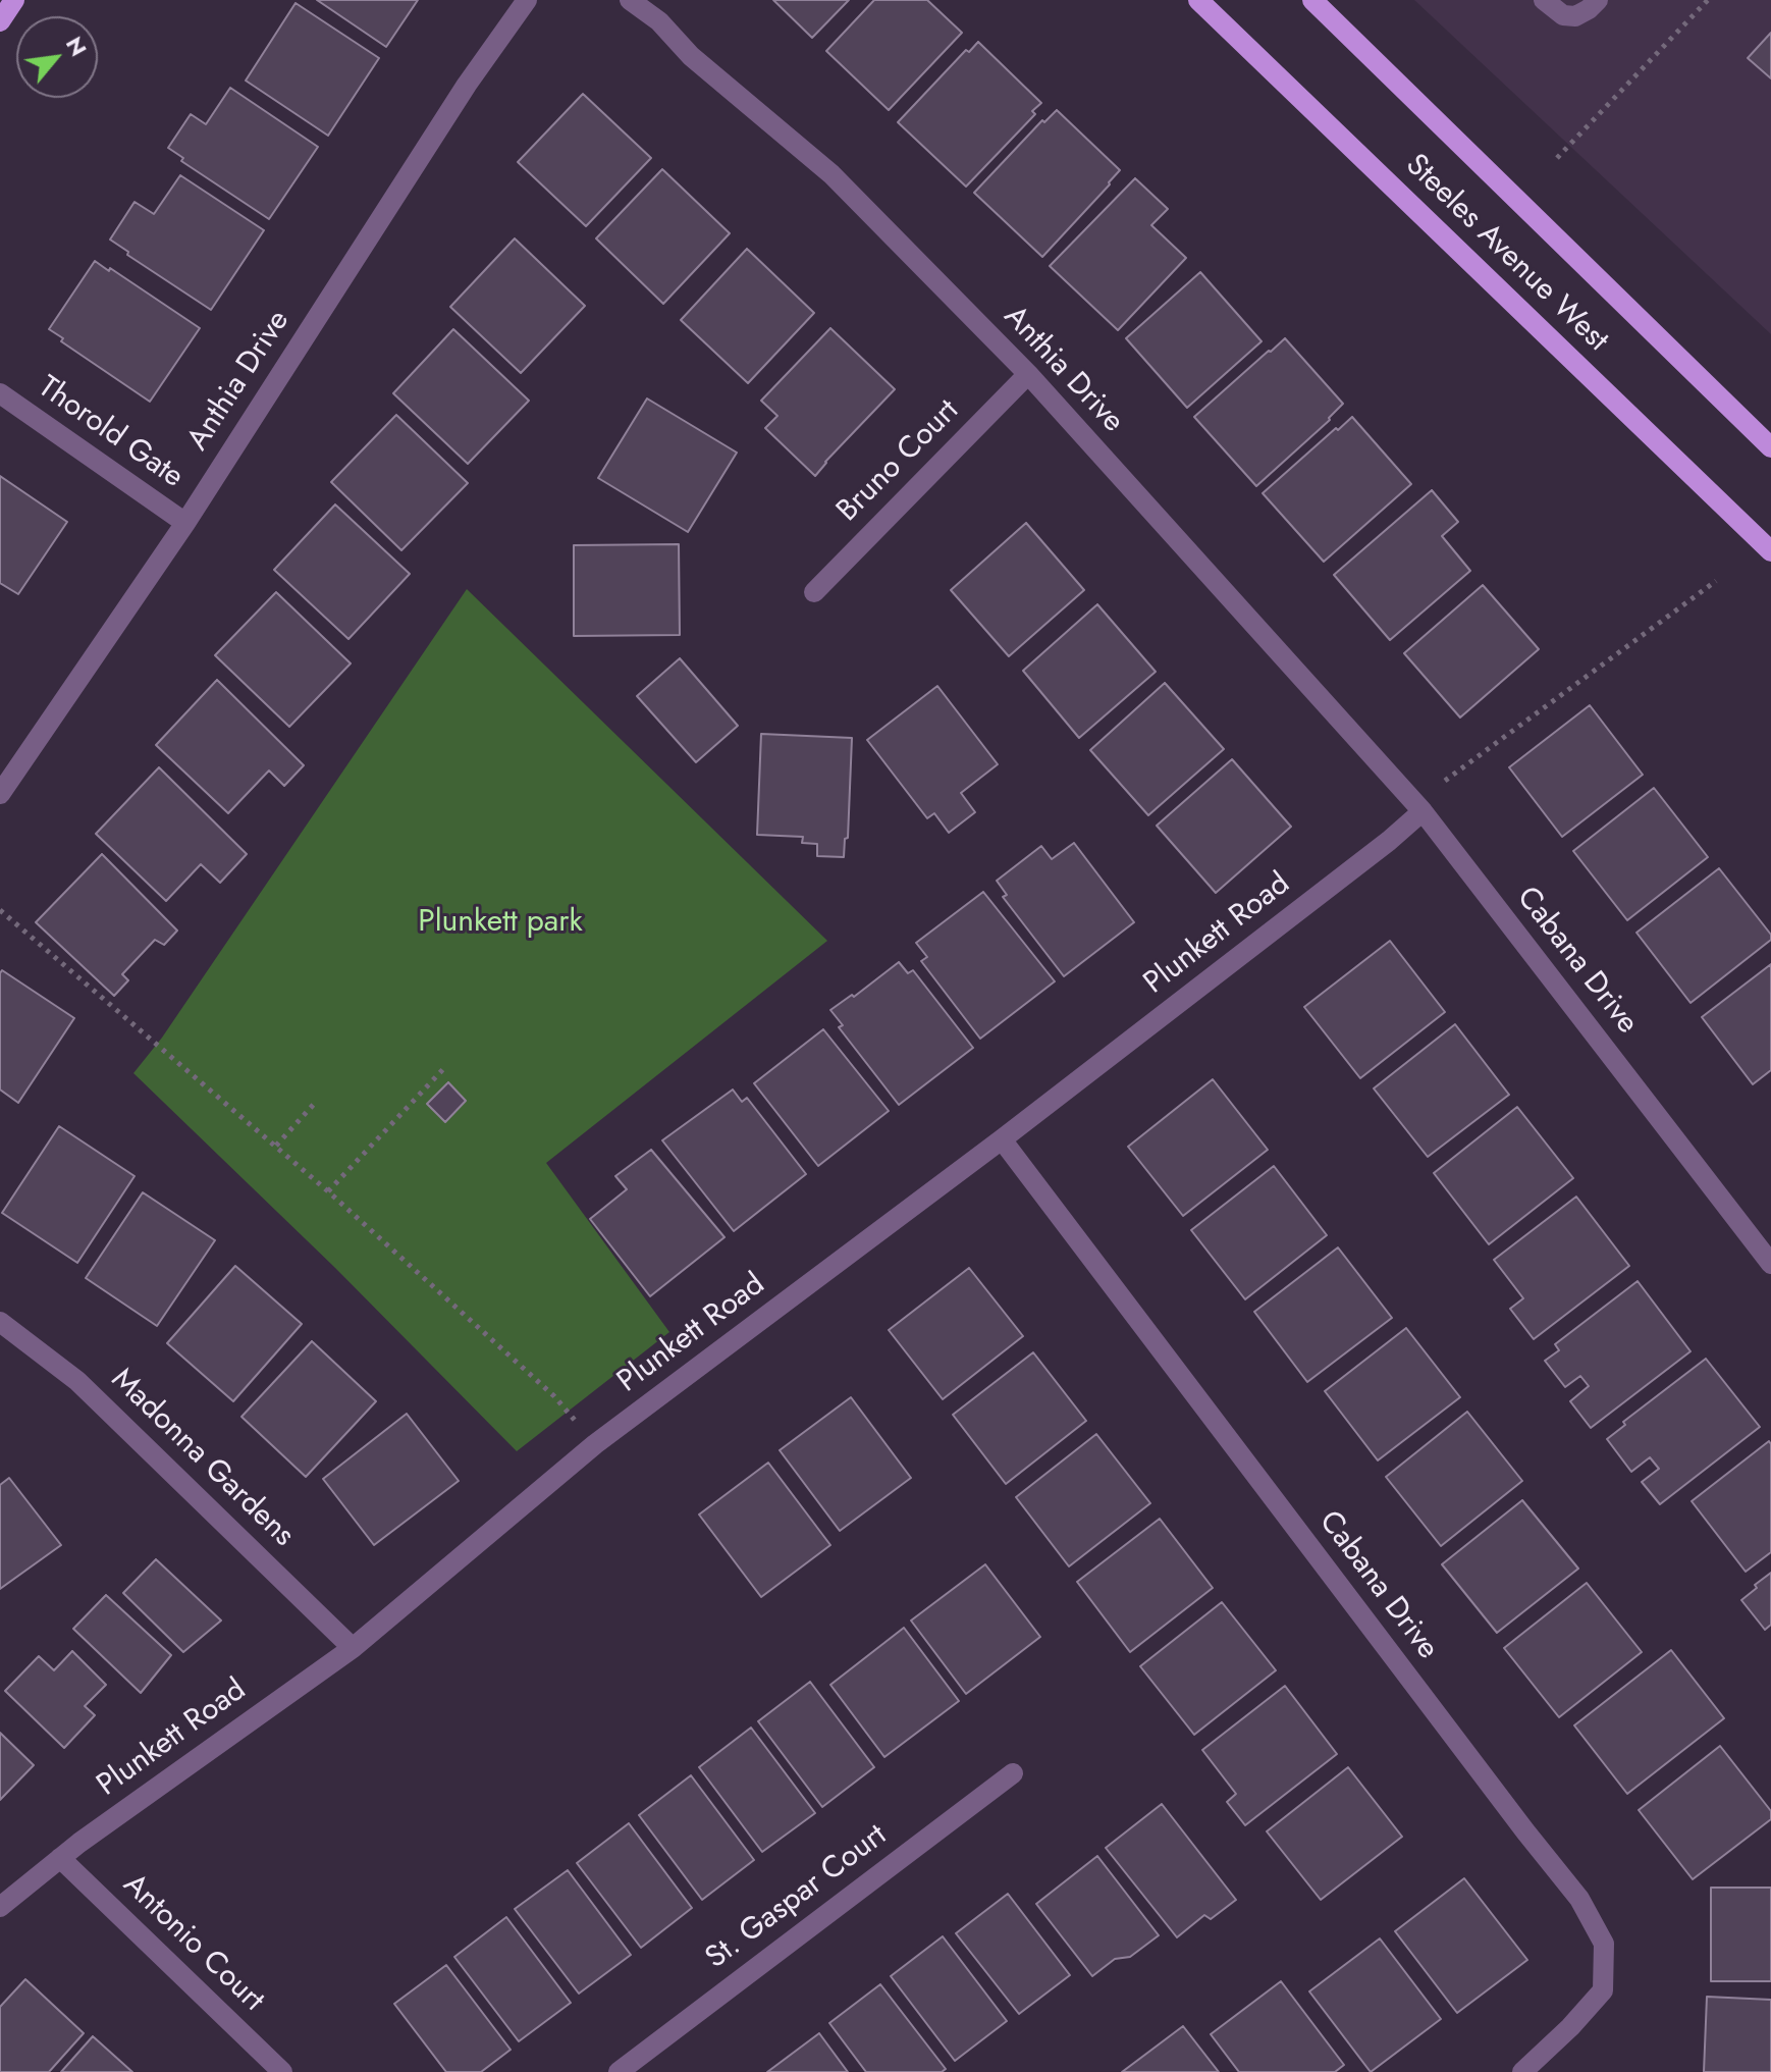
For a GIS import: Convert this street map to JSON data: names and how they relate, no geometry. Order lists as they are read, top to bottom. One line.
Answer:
{"streets":{"main road":["Steeles Avenue West"],"street":["Anthia Drive","Thorold Gate","Bruno Court","Plunkett Road","Cabana Drive","Madonna Gardens","St. Gaspar Court","Antonio Court"]},"crossings":[["Anthia Drive","Thorold Gate"],["Anthia Drive","Bruno Court"],["Anthia Drive","Plunkett Road"],["Anthia Drive","Cabana Drive"],["Plunkett Road","Cabana Drive"],["Plunkett Road","Madonna Gardens"],["Plunkett Road","Antonio Court"]],"parks":["Plunkett park"],"north":"top right"}
